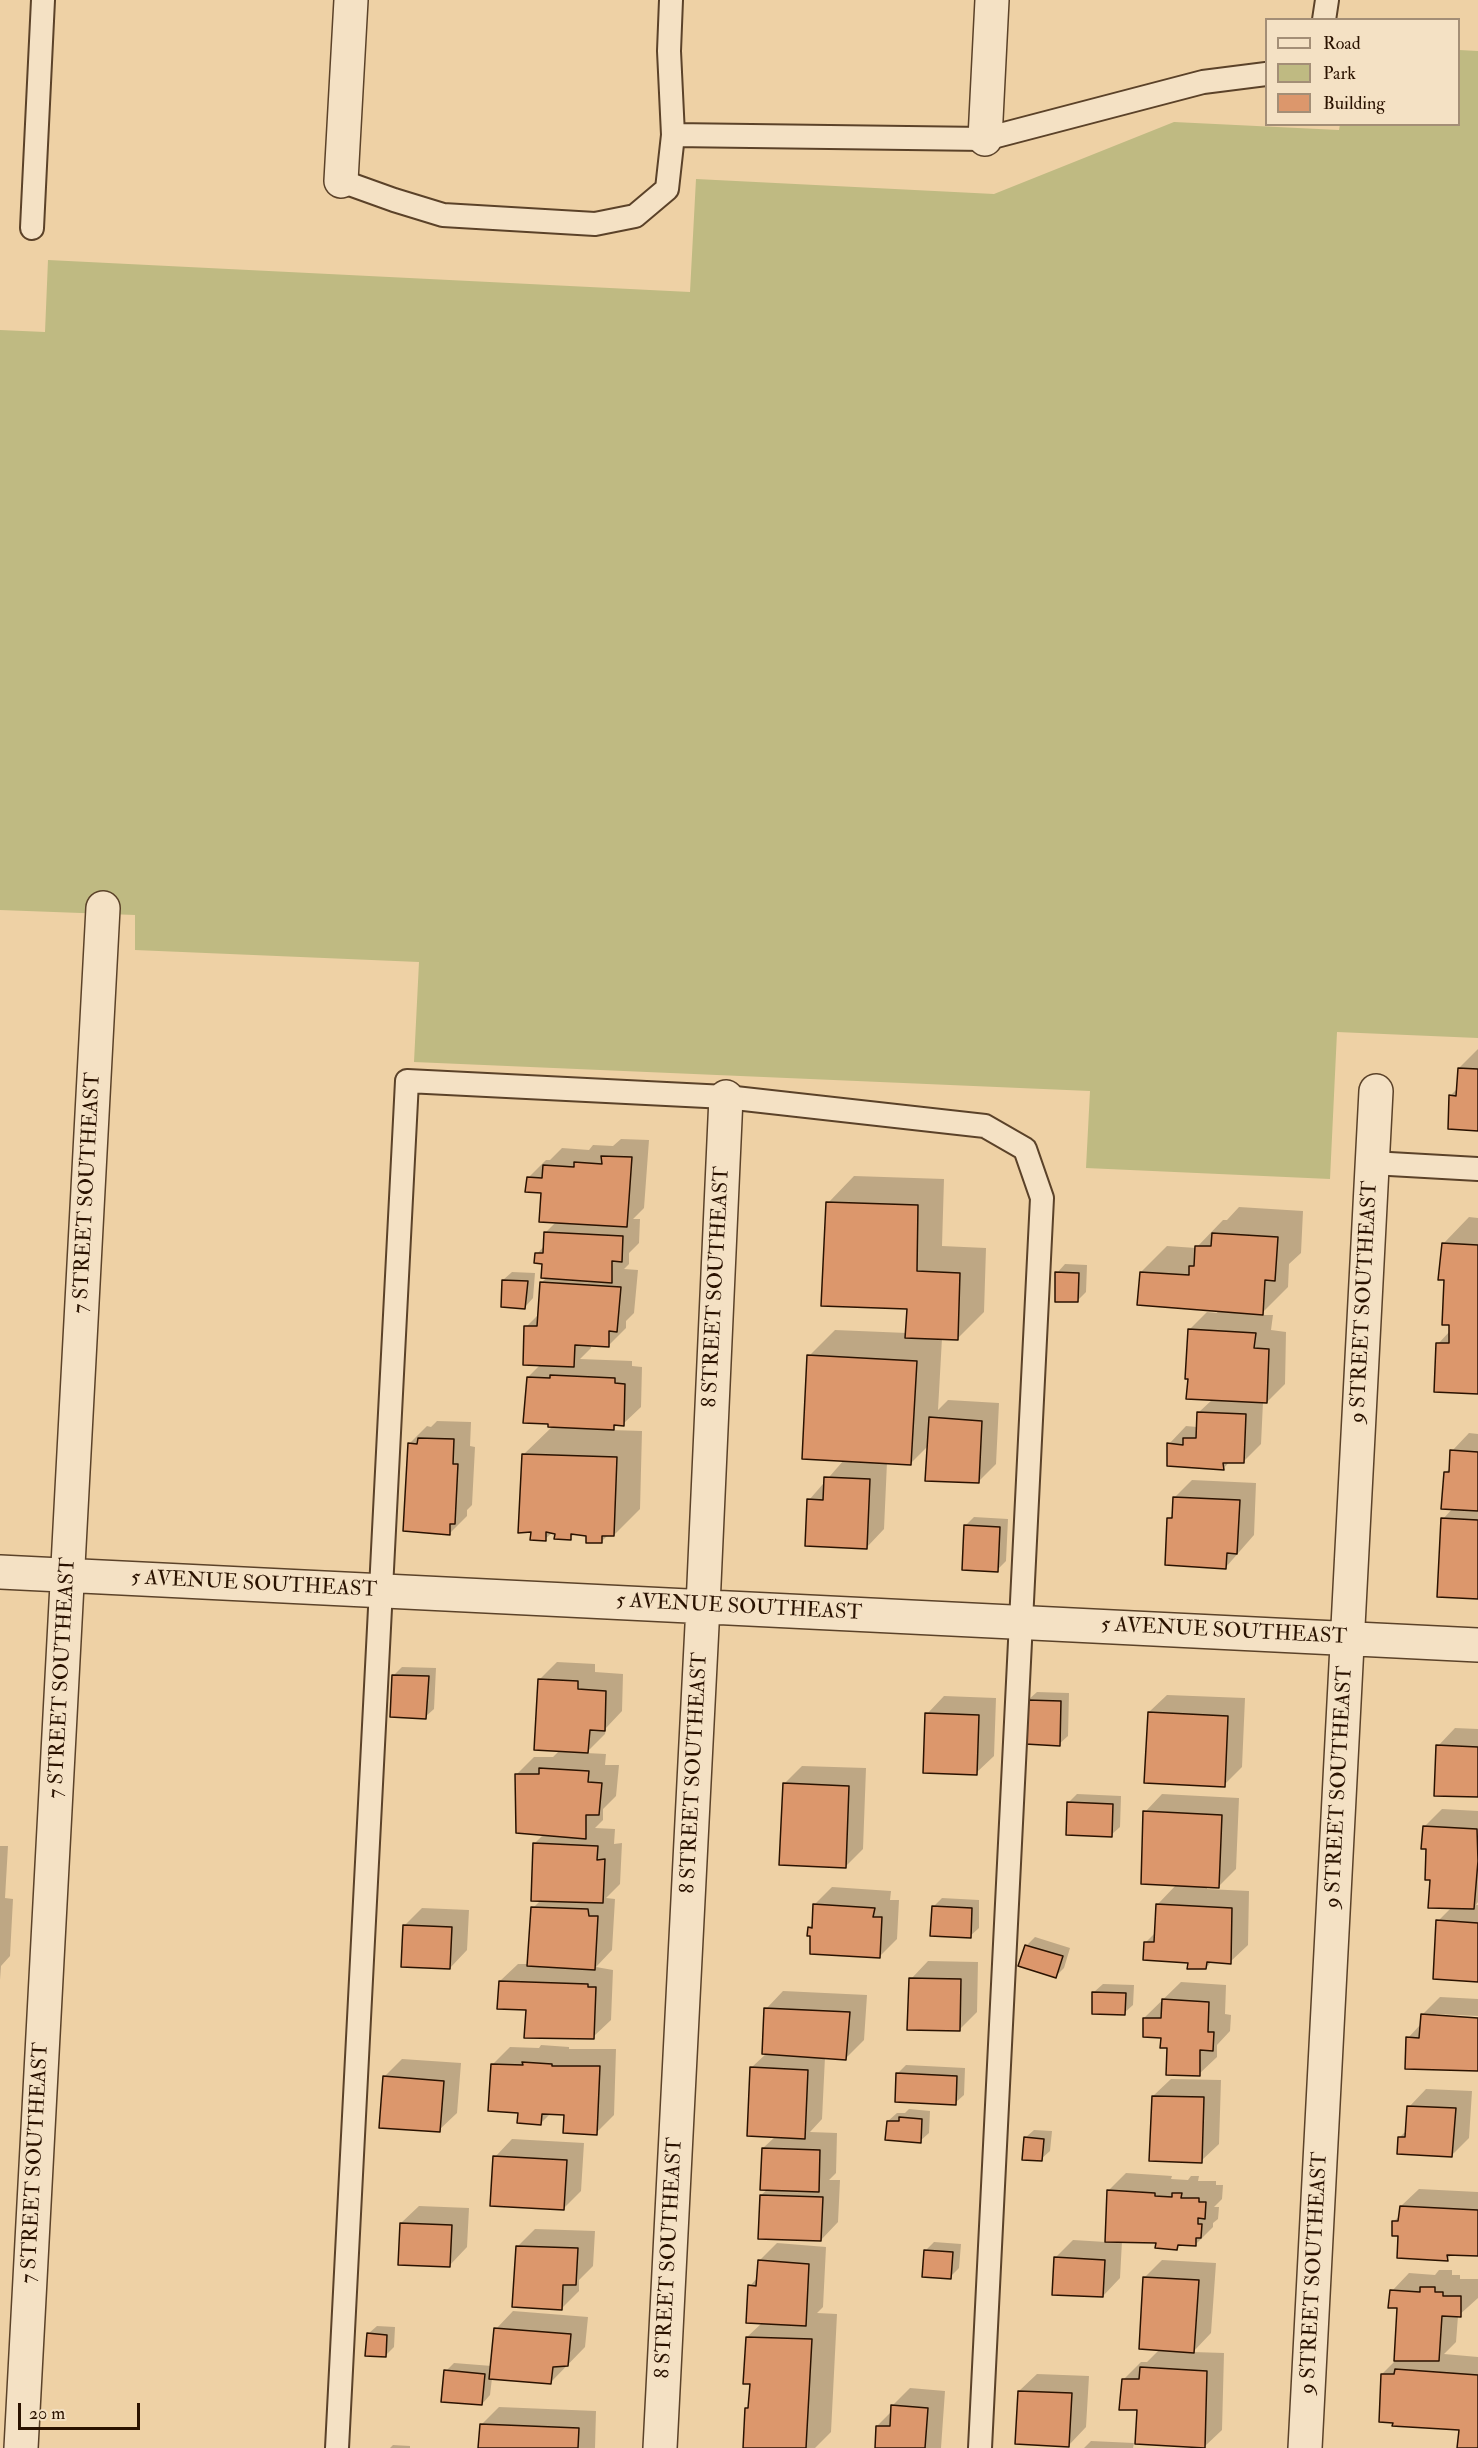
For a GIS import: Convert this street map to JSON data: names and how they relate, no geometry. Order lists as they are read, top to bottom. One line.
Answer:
{"streets":{"street":["7 STREET SOUTHEAST","8 STREET SOUTHEAST","9 STREET SOUTHEAST","5 AVENUE SOUTHEAST"]},"crossings":[["7 STREET SOUTHEAST","5 AVENUE SOUTHEAST"],["8 STREET SOUTHEAST","5 AVENUE SOUTHEAST"],["9 STREET SOUTHEAST","5 AVENUE SOUTHEAST"]],"legend":["Road","Park","Building"],"scale_bar":"20 m"}
